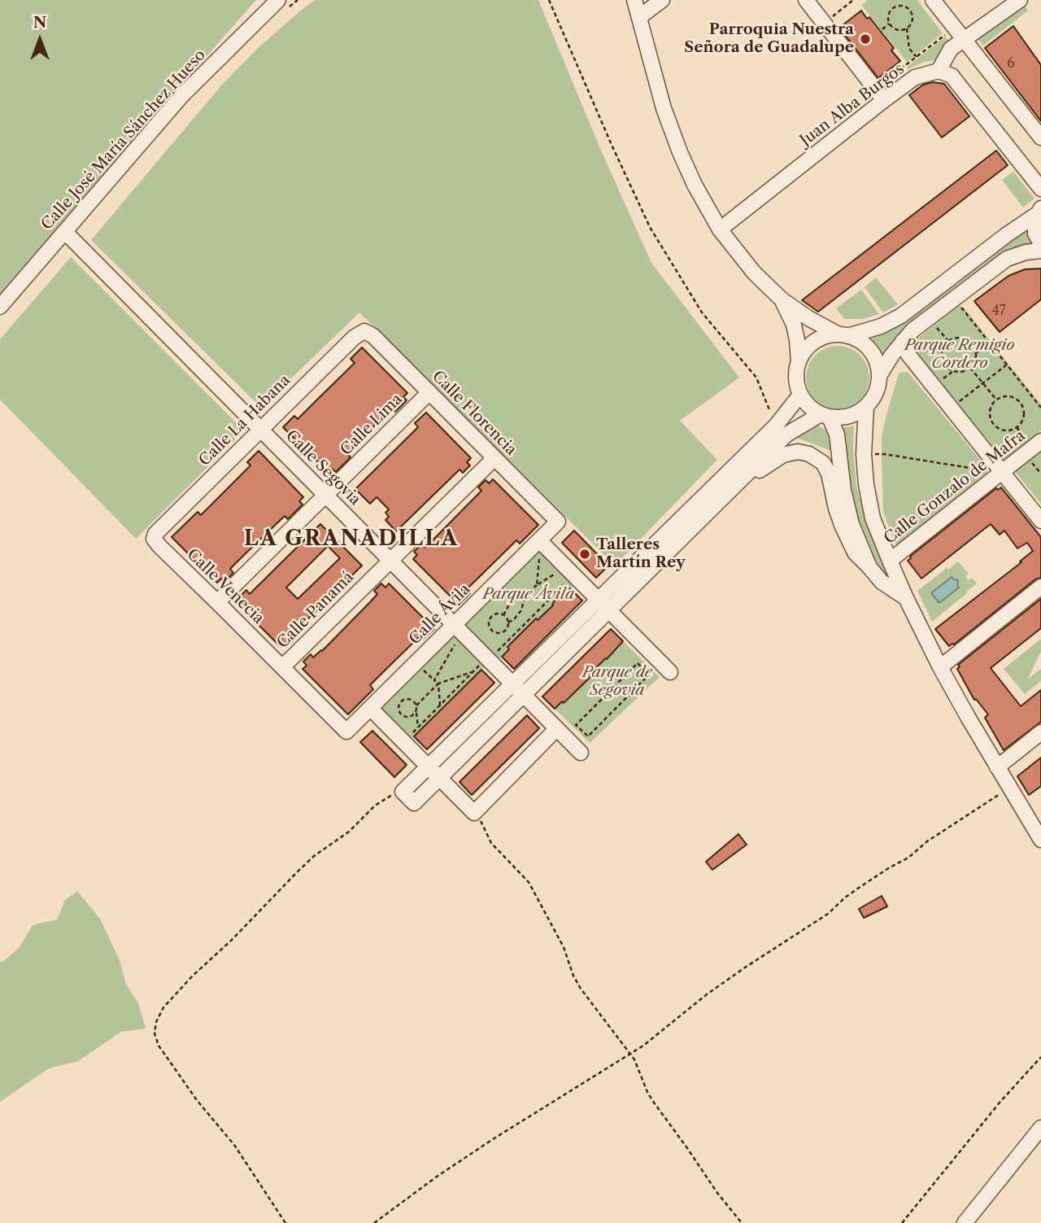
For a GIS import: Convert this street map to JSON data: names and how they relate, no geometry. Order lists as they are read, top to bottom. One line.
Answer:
{"streets":{"street":["Juan Alba Burgos","Calle José María Sánchez Hueso","Calle Florencia","Calle La Habana","Calle Lima","Calle Segovia","Calle Gonzalo de Mafra","Calle Venecia","Calle Panamá","Calle Ávila"]},"crossings":[["Calle José María Sánchez Hueso","Calle Segovia"],["Calle Florencia","Calle La Habana"],["Calle Florencia","Calle Lima"],["Calle Florencia","Calle Panamá"],["Calle Florencia","Calle Ávila"],["Calle La Habana","Calle Segovia"],["Calle La Habana","Calle Venecia"],["Calle Lima","Calle Segovia"],["Calle Lima","Calle Venecia"],["Calle Segovia","Calle Panamá"],["Calle Segovia","Calle Ávila"],["Calle Venecia","Calle Panamá"],["Calle Venecia","Calle Ávila"]],"districts":["LA GRANADILLA"],"parks":["Parque Remigio Cordero","Parque Ávila","Parque de Segovia"],"places":["Parroquia Nuestra Señora de Guadalupe","Talleres Martín Rey"],"house_numbers":["6","47"],"north":"top"}
